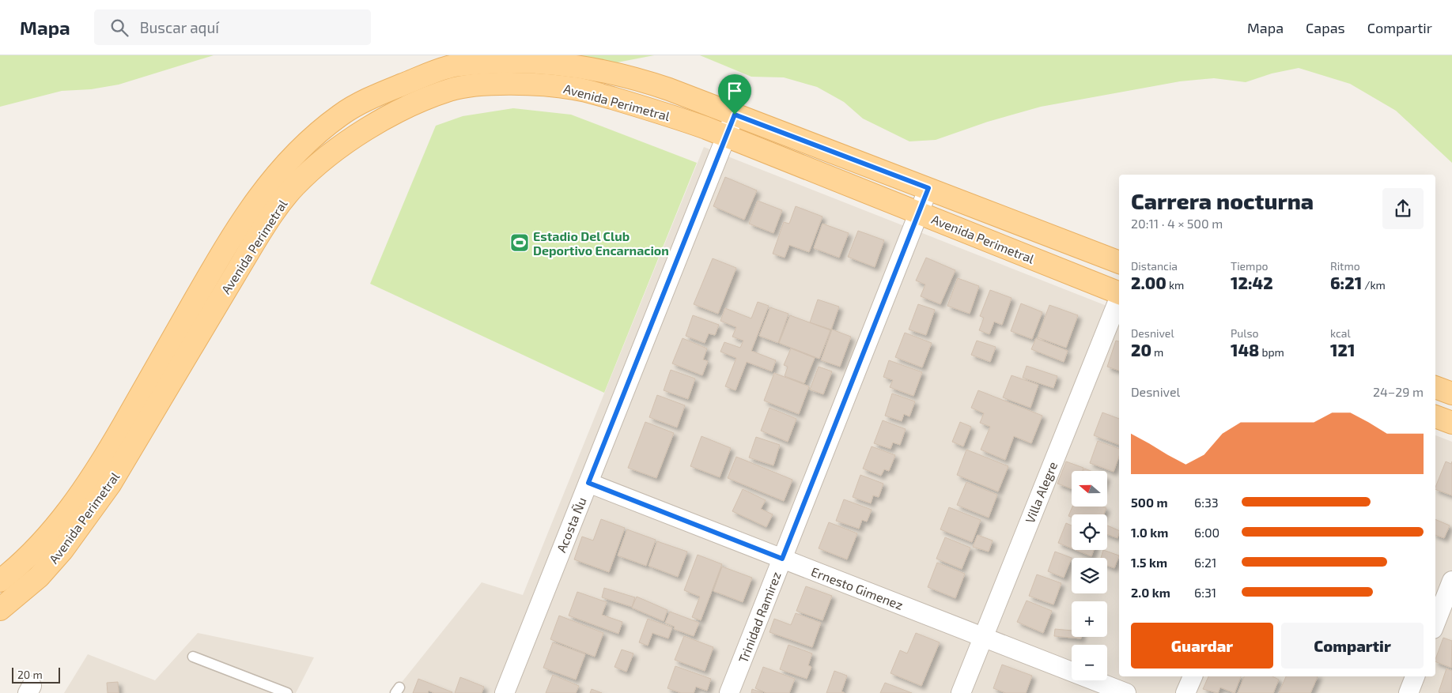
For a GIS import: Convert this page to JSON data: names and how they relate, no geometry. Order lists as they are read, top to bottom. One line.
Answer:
{"streets":{"main road":["Avenida Perimetral"],"street":["Villa Alegre","Acosta Ñu","Ernesto Gimenez","Trinidad Ramirez"]},"crossings":[["Avenida Perimetral","Acosta Ñu"],["Avenida Perimetral","Trinidad Ramirez"],["Villa Alegre","Ernesto Gimenez"],["Acosta Ñu","Ernesto Gimenez"],["Ernesto Gimenez","Trinidad Ramirez"]],"places":{"sports":["Estadio Del Club Deportivo Encarnacion"]},"scale_bar":"20 m","north":"left","page":{"header":"Mapa","search":"Buscar aquí","nav":["Mapa","Capas","Compartir"],"heading":["Carrera nocturna","20:11 · 4 × 500 m"],"stats":[["Distancia","2.00 km"],["Tiempo","12:42"],["Ritmo","6:21 /km"],["Desnivel","20 m"],["Pulso","148 bpm"],["kcal","121"]],"chart":["Desnivel","24–29 m"],"map_buttons":["+","−"],"list":[{"name":"500 m","note":"6:33"},{"name":"1.0 km","note":"6:00"},{"name":"1.5 km","note":"6:21"},{"name":"2.0 km","note":"6:31"}],"buttons":["Guardar","Compartir"],"scale":"20 m"}}
